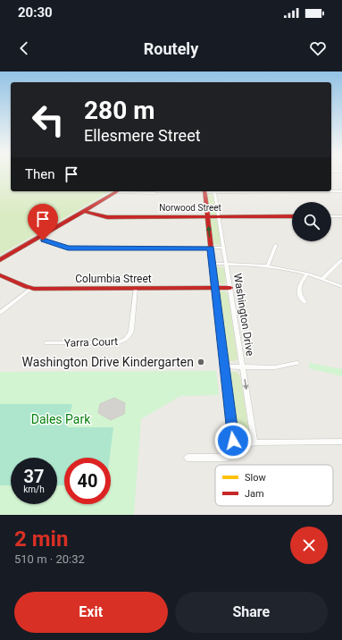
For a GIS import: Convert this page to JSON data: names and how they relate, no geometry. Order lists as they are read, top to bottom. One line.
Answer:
{"streets":{"street":["Norwood Street","Columbia Street","Washington Drive","Yarra Court"]},"crossings":[["Norwood Street","Washington Drive"],["Columbia Street","Washington Drive"],["Columbia Street","Yarra Court"]],"parks":["Dales Park"],"places":["Washington Drive Kindergarten"],"legend":["Slow","Jam"],"page":{"status":"20:30","header":"Routely","turn":["280 m","Ellesmere Street"],"then":"Then","speed":"37 km/h","limit":"40","heading":["2 min","510 m · 20:32"],"buttons":["Exit","Share"]}}
